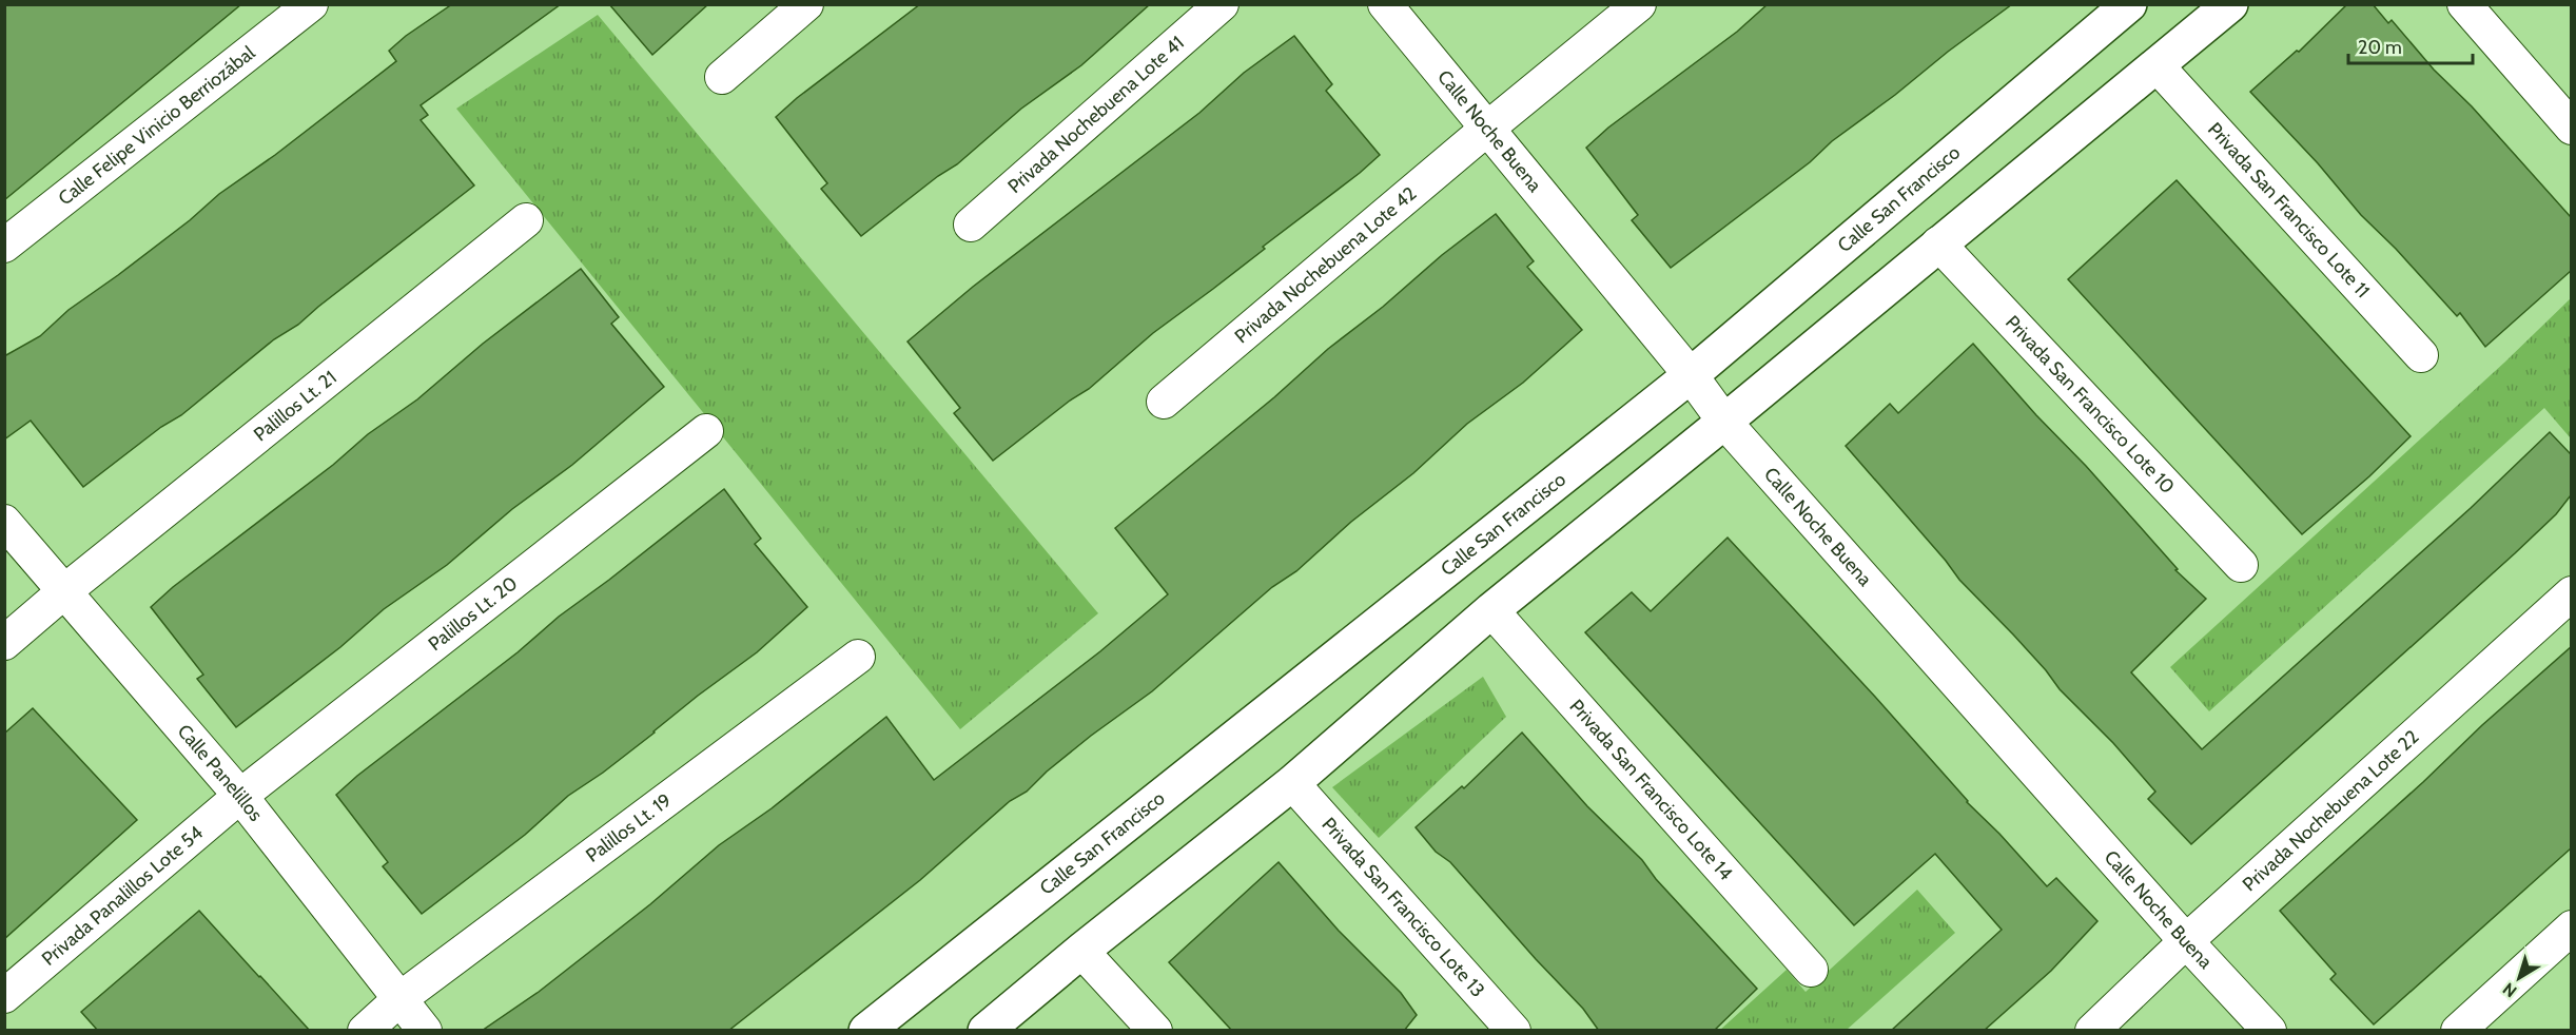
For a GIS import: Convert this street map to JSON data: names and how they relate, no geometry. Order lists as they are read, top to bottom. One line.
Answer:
{"streets":{"street":["Privada Nochebuena Lote 41","Calle Felipe Vinicio Berriozábal","Calle Noche Buena","Calle San Francisco","Privada San Francisco Lote 11","Privada Nochebuena Lote 42","Privada San Francisco Lote 10","Palillos Lt. 21","Palillos Lt. 20","Calle Panelillos","Privada San Francisco Lote 14","Privada Nochebuena Lote 22","Palillos Lt. 19","Privada Panalillos Lote 54","Privada San Francisco Lote 13"]},"crossings":[["Calle Noche Buena","Calle San Francisco"],["Calle Noche Buena","Privada Nochebuena Lote 42"],["Calle Noche Buena","Privada Nochebuena Lote 22"],["Palillos Lt. 21","Calle Panelillos"],["Palillos Lt. 20","Calle Panelillos"],["Palillos Lt. 20","Privada Panalillos Lote 54"],["Calle Panelillos","Palillos Lt. 19"],["Calle Panelillos","Privada Panalillos Lote 54"]],"scale_bar":"20 m","north":"bottom left"}
